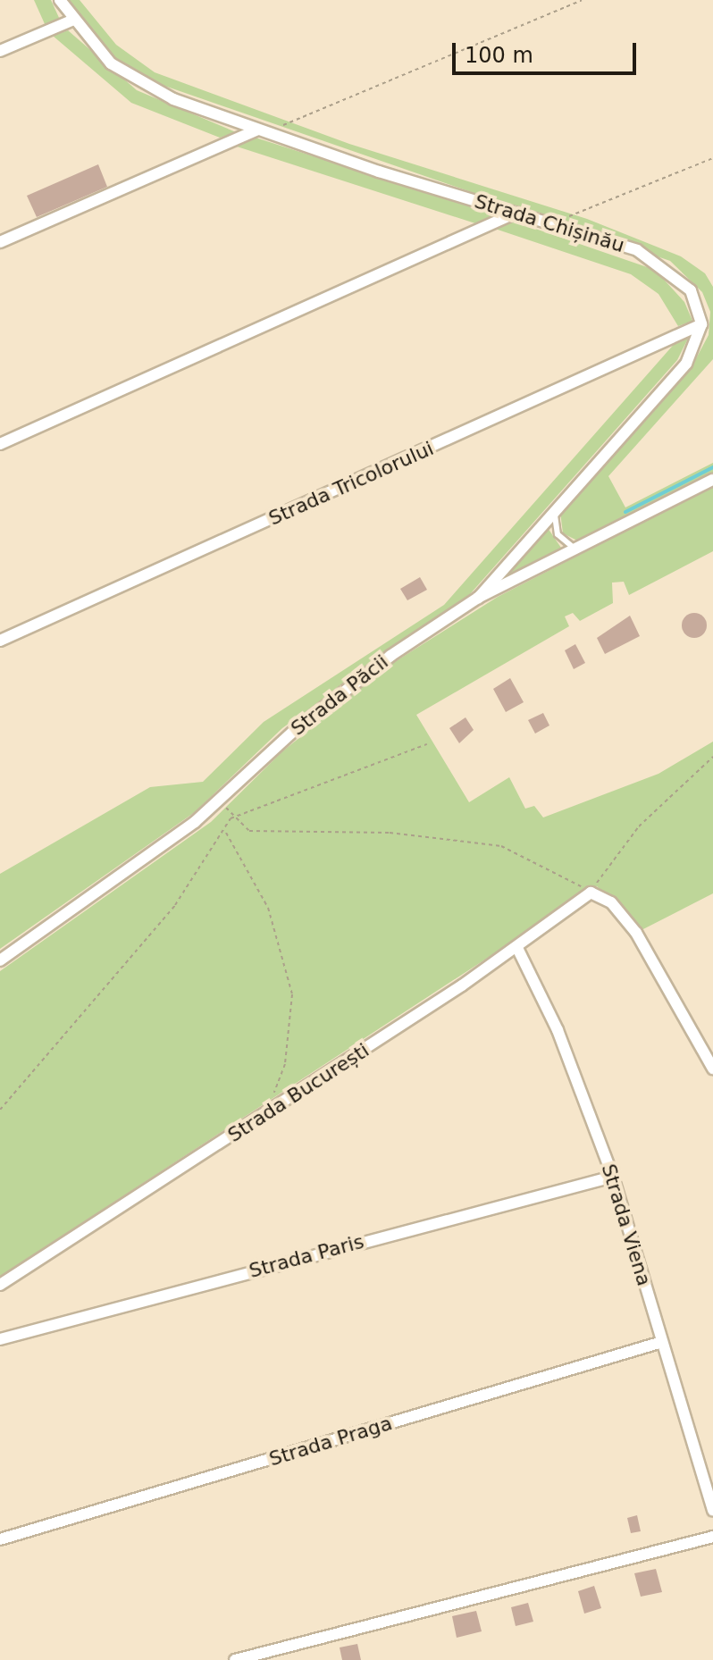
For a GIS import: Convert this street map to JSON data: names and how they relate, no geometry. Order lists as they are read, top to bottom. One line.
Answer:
{"streets":{"street":["Strada Chișinău","Strada Tricolorului","Strada Păcii","Strada București","Strada Viena","Strada Paris","Strada Praga"]},"crossings":[["Strada Chișinău","Strada Tricolorului"],["Strada București","Strada Viena"],["Strada Viena","Strada Paris"],["Strada Viena","Strada Praga"]],"scale_bar":"100 m"}
